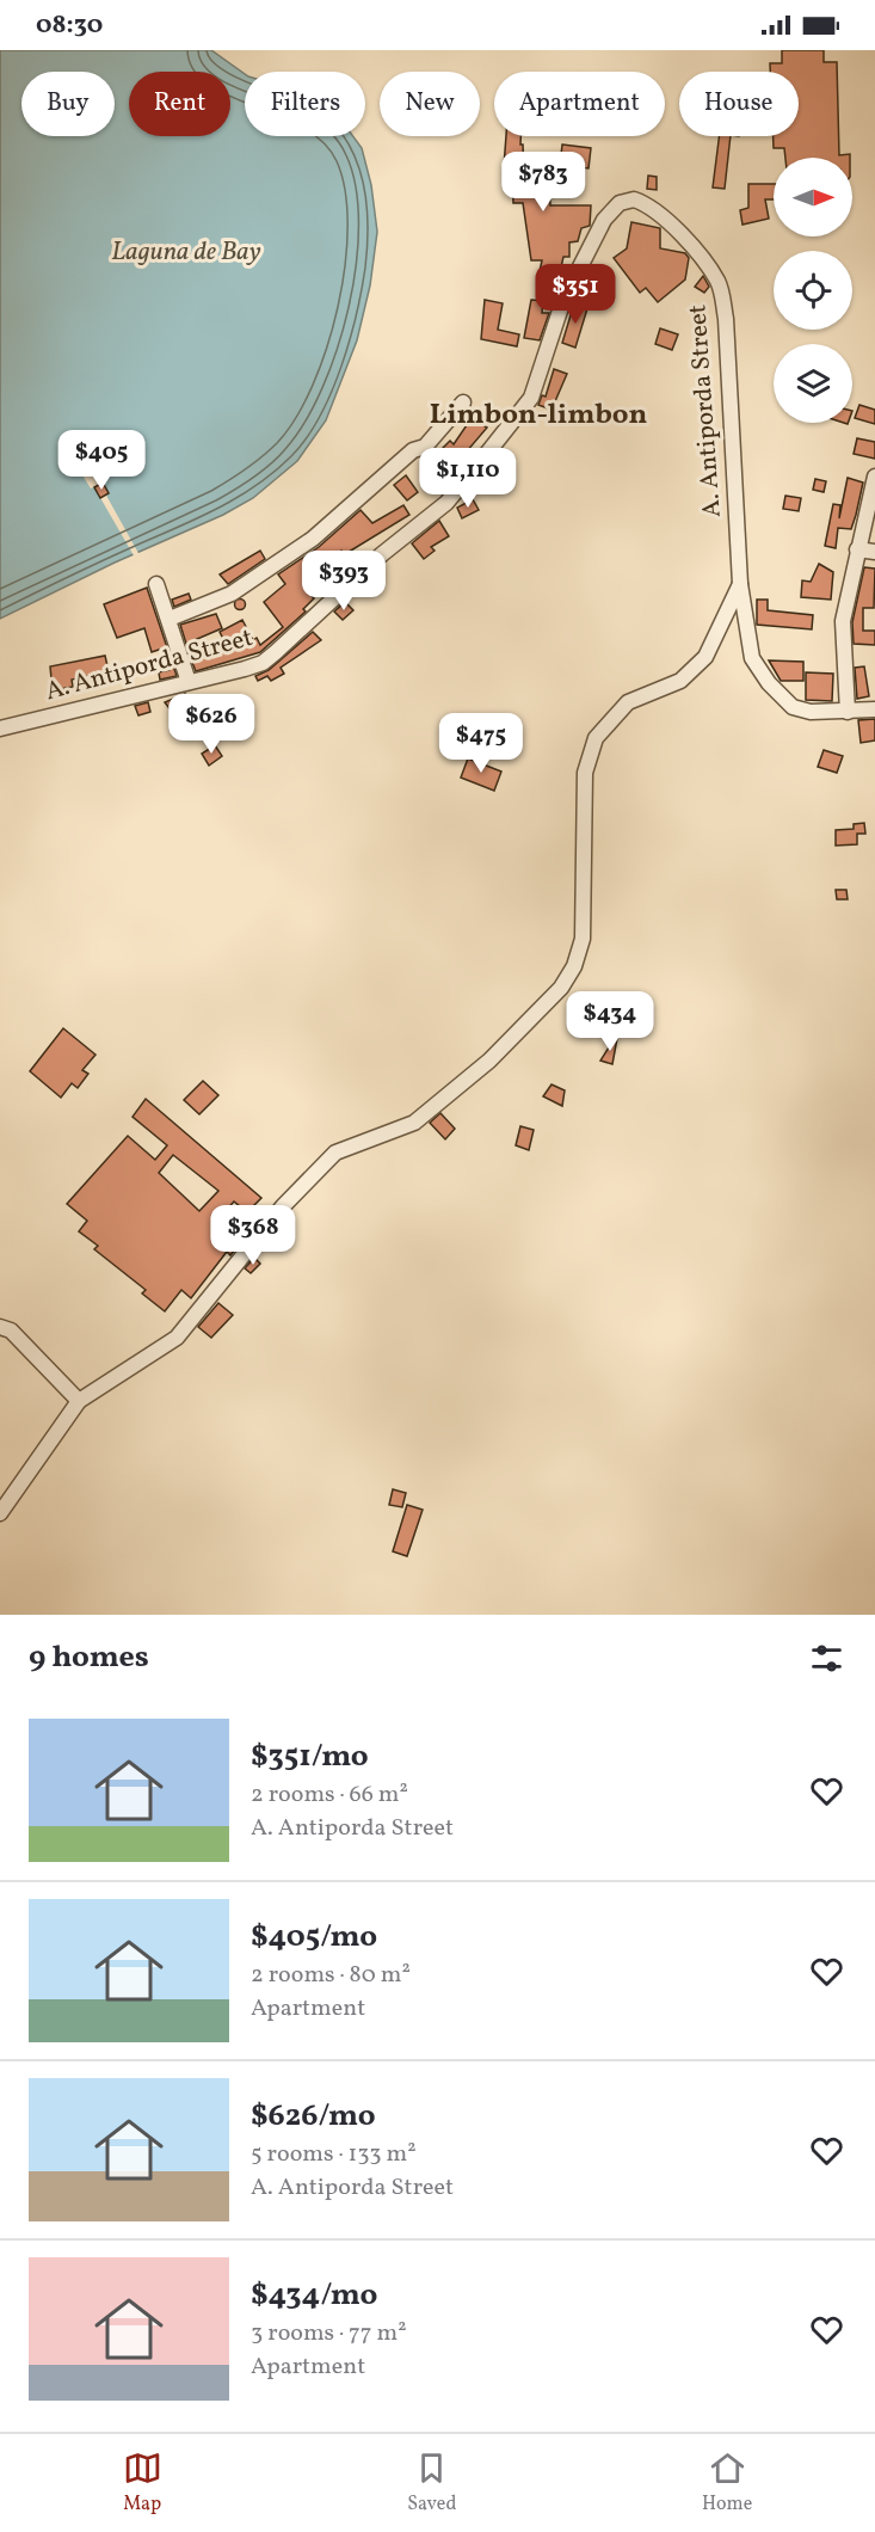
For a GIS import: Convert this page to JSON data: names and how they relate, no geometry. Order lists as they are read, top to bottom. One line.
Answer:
{"streets":{"street":["A. Antiporda Street"]},"districts":["Limbon-limbon"],"water":["Laguna de Bay"],"north":"right","page":{"status":"08:30","chip":["Buy","Rent","Filters","New","Apartment","House"],"price":["$783","$351","$405","$1,110","$393","$626","$475","$434","$368"],"heading":"9 homes","list":[{"name":"$351/mo","note":"2 rooms · 66 m² · A. Antiporda Street"},{"name":"$405/mo","note":"2 rooms · 80 m² · Apartment"},{"name":"$626/mo","note":"5 rooms · 133 m² · A. Antiporda Street"},{"name":"$434/mo","note":"3 rooms · 77 m² · Apartment"}],"tabs":["Map","Saved","Home"]}}
